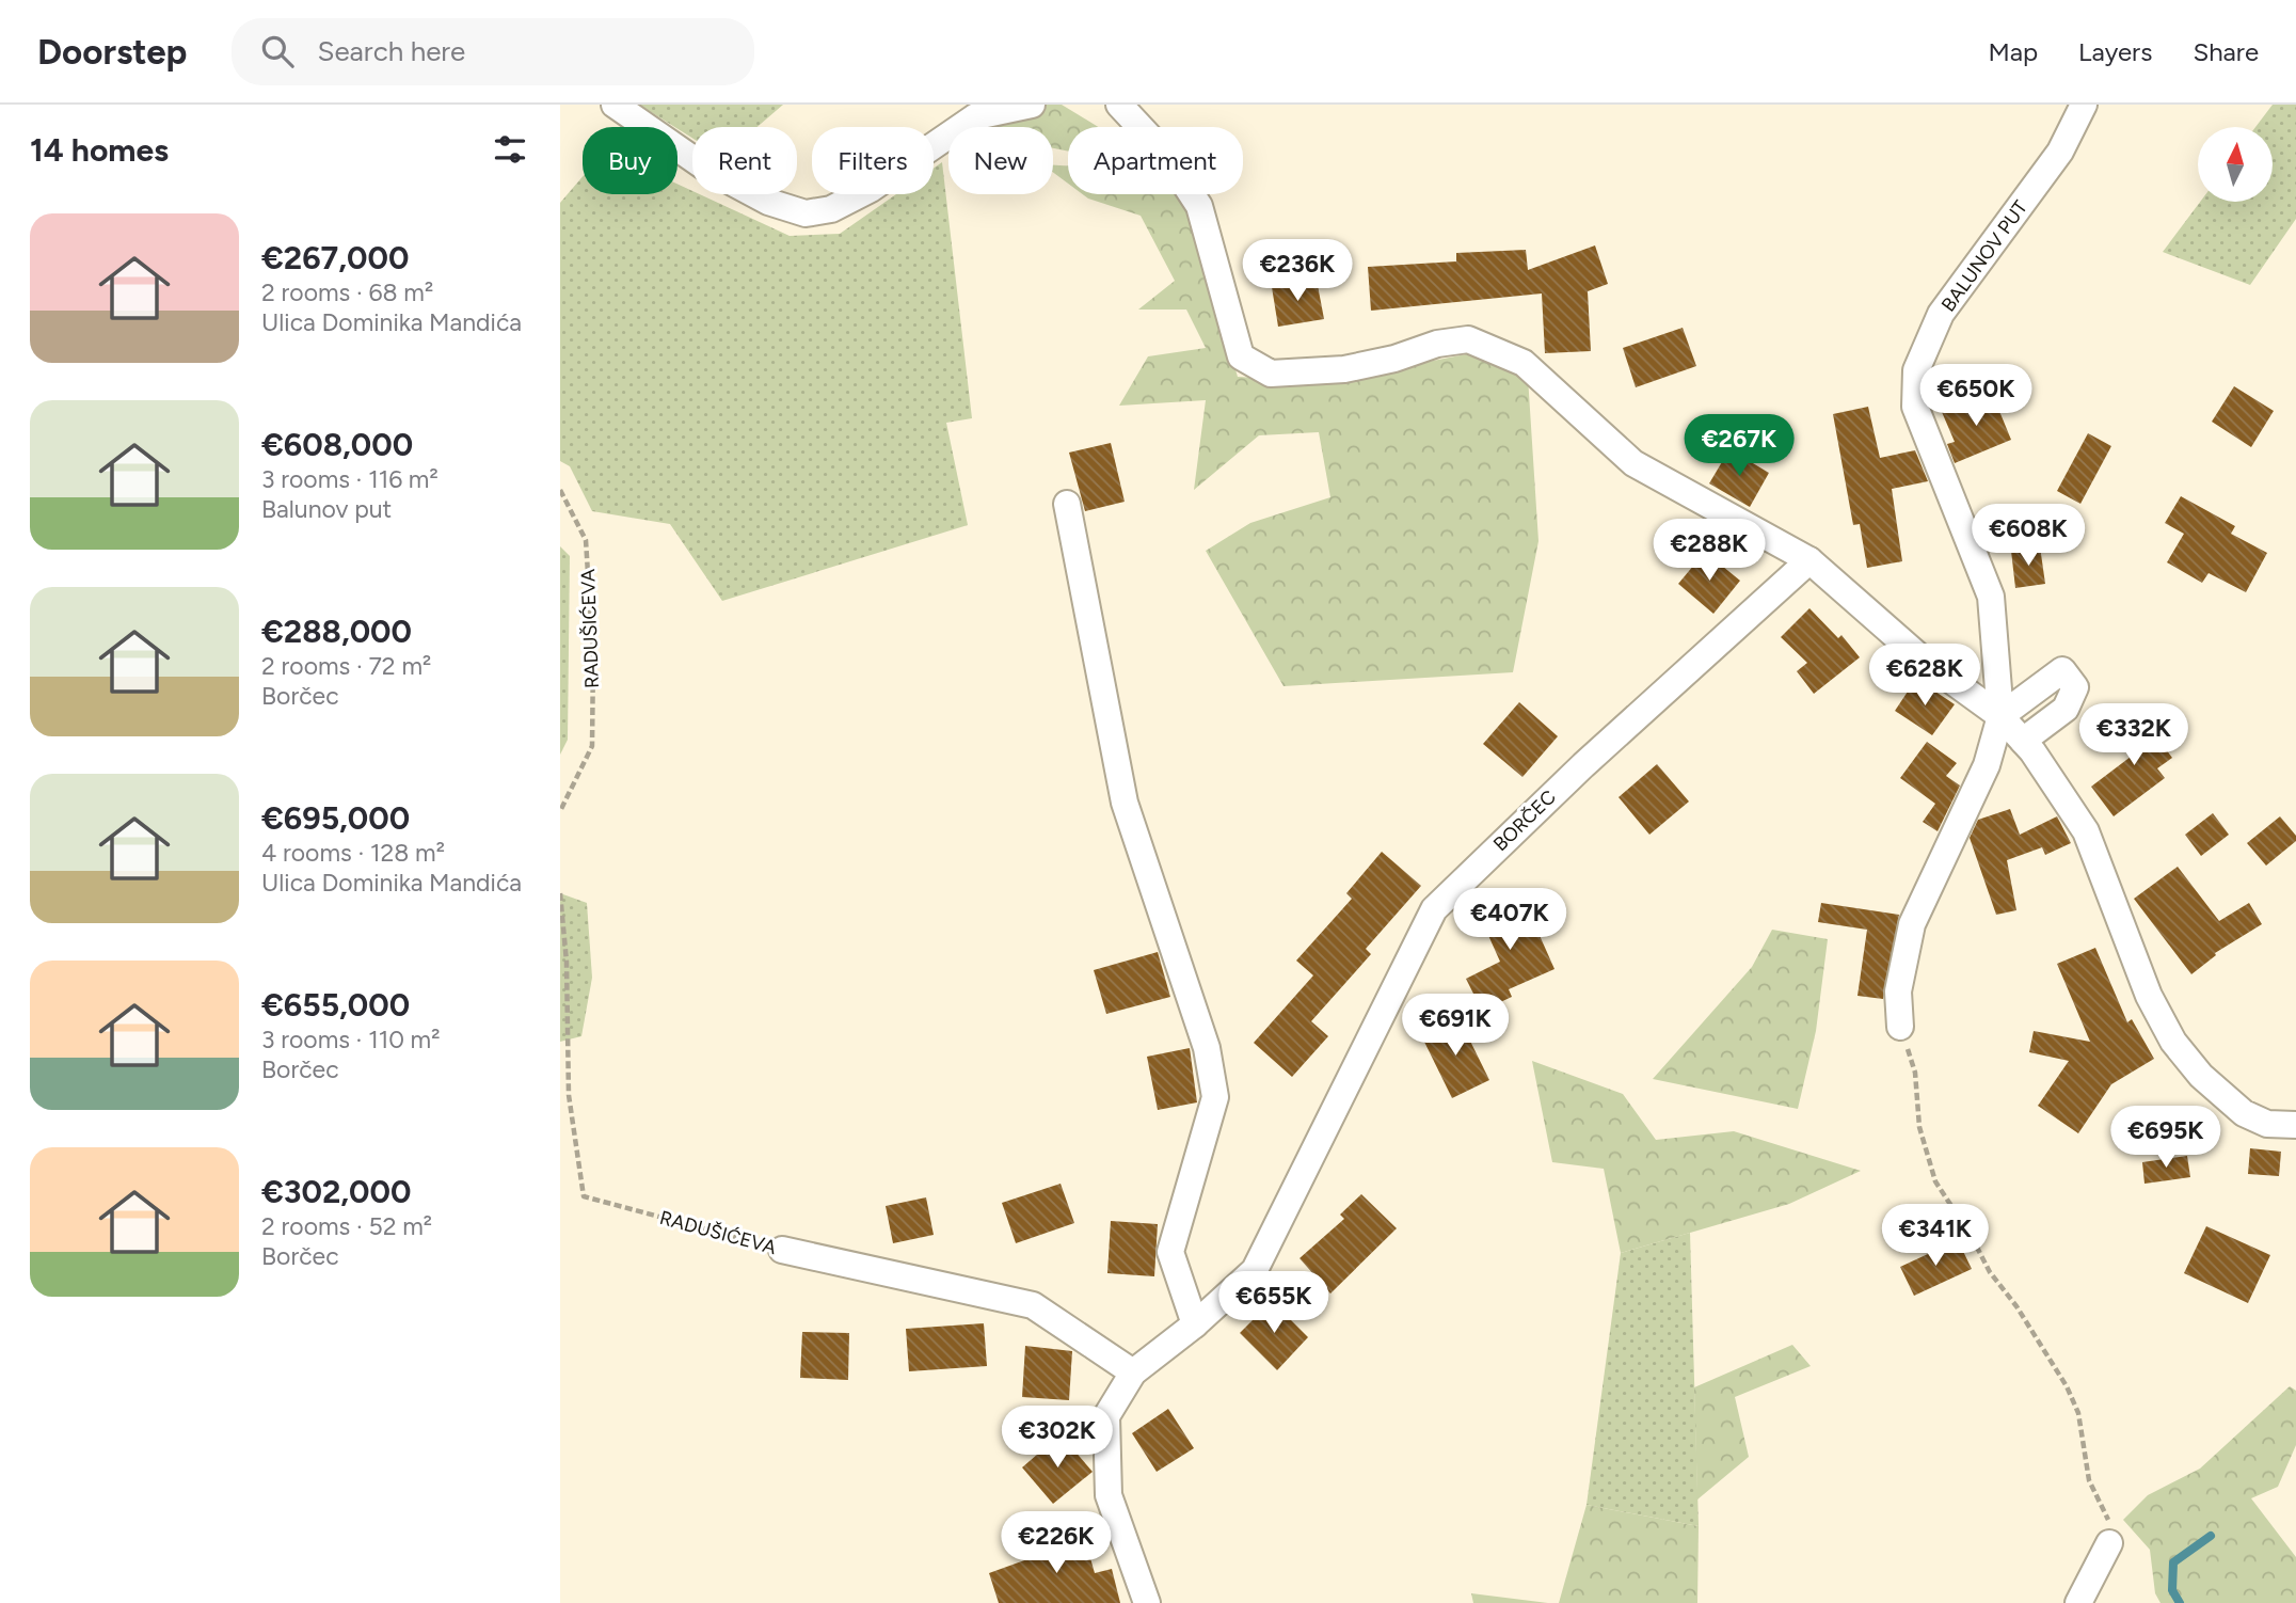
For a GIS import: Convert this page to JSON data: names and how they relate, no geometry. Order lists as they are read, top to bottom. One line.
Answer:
{"streets":{"street":["BALUNOV PUT","RADUŠIĆEVA","BORČEC"]},"crossings":[["RADUŠIĆEVA","BORČEC"]],"north":"top","page":{"header":"Doorstep","search":"Search here","nav":["Map","Layers","Share"],"heading":"14 homes","chip":["Buy","Rent","Filters","New","Apartment"],"list":[{"name":"€267,000","note":"2 rooms · 68 m² · Ulica Dominika Mandića"},{"name":"€608,000","note":"3 rooms · 116 m² · Balunov put"},{"name":"€288,000","note":"2 rooms · 72 m² · Borčec"},{"name":"€695,000","note":"4 rooms · 128 m² · Ulica Dominika Mandića"},{"name":"€655,000","note":"3 rooms · 110 m² · Borčec"},{"name":"€302,000","note":"2 rooms · 52 m² · Borčec"}],"price":["€236K","€650K","€267K","€608K","€288K","€628K","€332K","€407K","€691K","€695K","€341K","€655K","€302K","€226K"]}}
